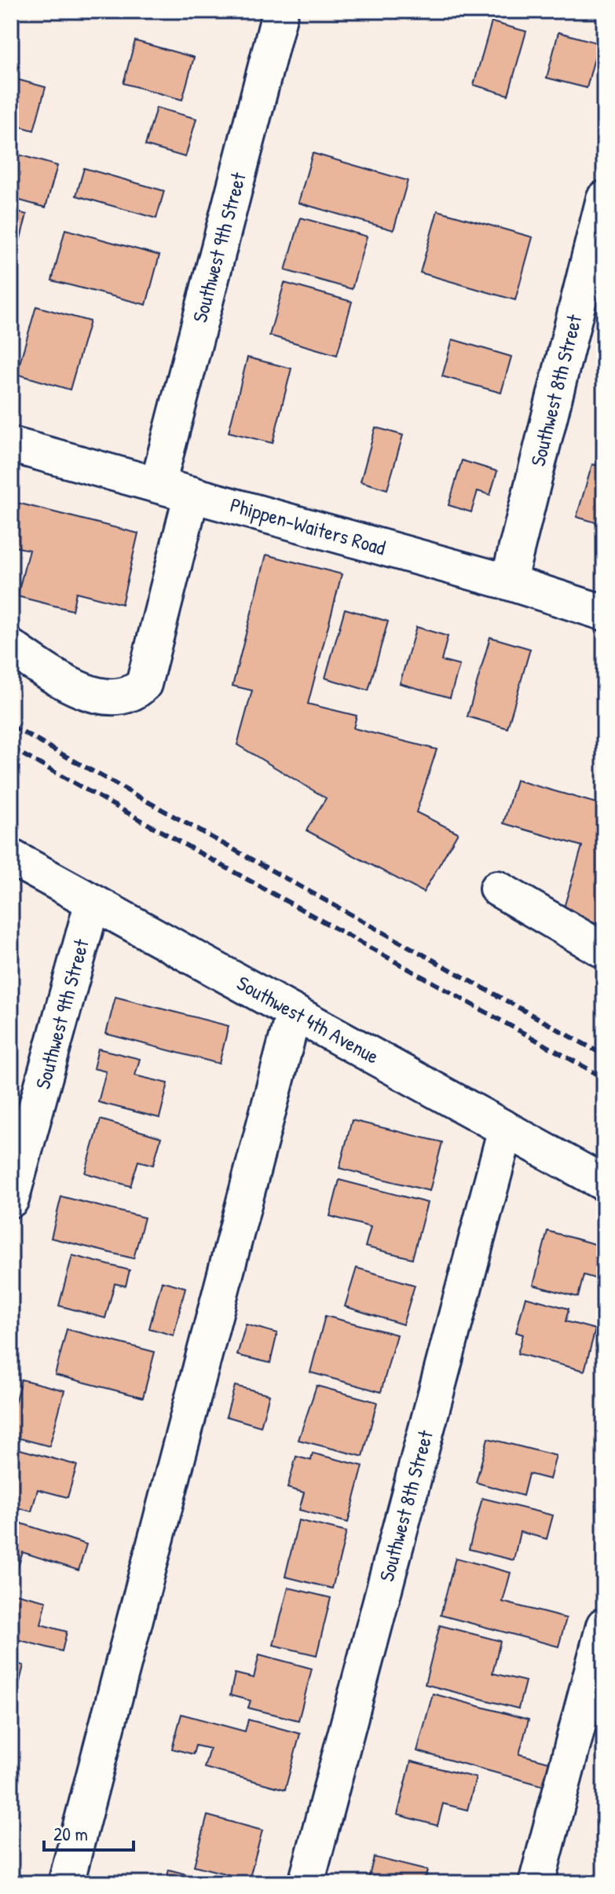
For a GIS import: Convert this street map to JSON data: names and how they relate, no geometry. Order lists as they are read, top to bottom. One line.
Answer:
{"streets":{"street":["Southwest 9th Street","Southwest 8th Street","Phippen-Waiters Road","Southwest 4th Avenue"]},"crossings":[["Southwest 9th Street","Phippen-Waiters Road"],["Southwest 9th Street","Southwest 4th Avenue"],["Southwest 8th Street","Phippen-Waiters Road"],["Southwest 8th Street","Southwest 4th Avenue"]],"scale_bar":"20 m"}
